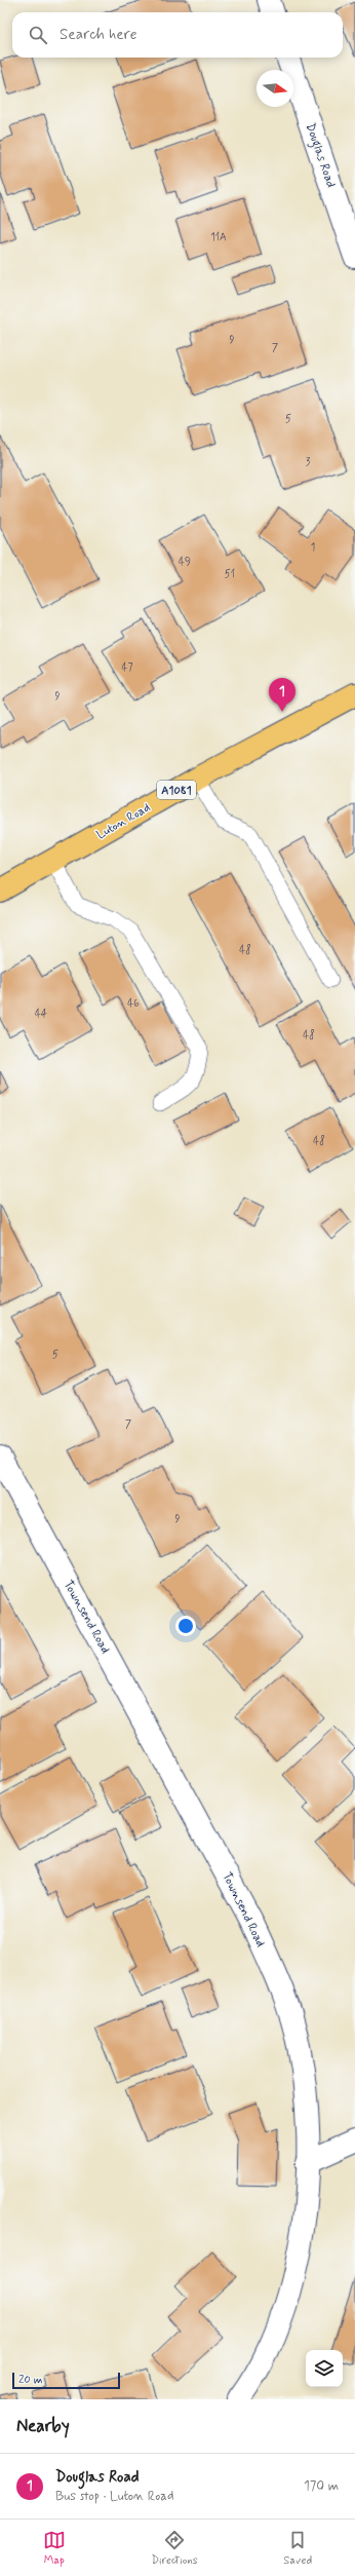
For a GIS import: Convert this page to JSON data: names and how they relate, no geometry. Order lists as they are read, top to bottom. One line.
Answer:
{"streets":{"main road":["A1081","Luton Road"],"street":["Douglas Road","Townsend Road"]},"house_numbers":["11A","9","7","5","3","1","49","51","47","9","48","46","44","48","48","5","7","9"],"scale_bar":"20 m","north":"right","page":{"search":"Search here","pins":"1","scale":"20 m","heading":"Nearby","list":[{"mark":"1","name":"Douglas Road","note":"Bus stop · Luton Road","value":"170 m"}],"nav":["Map","Directions","Saved"]}}
